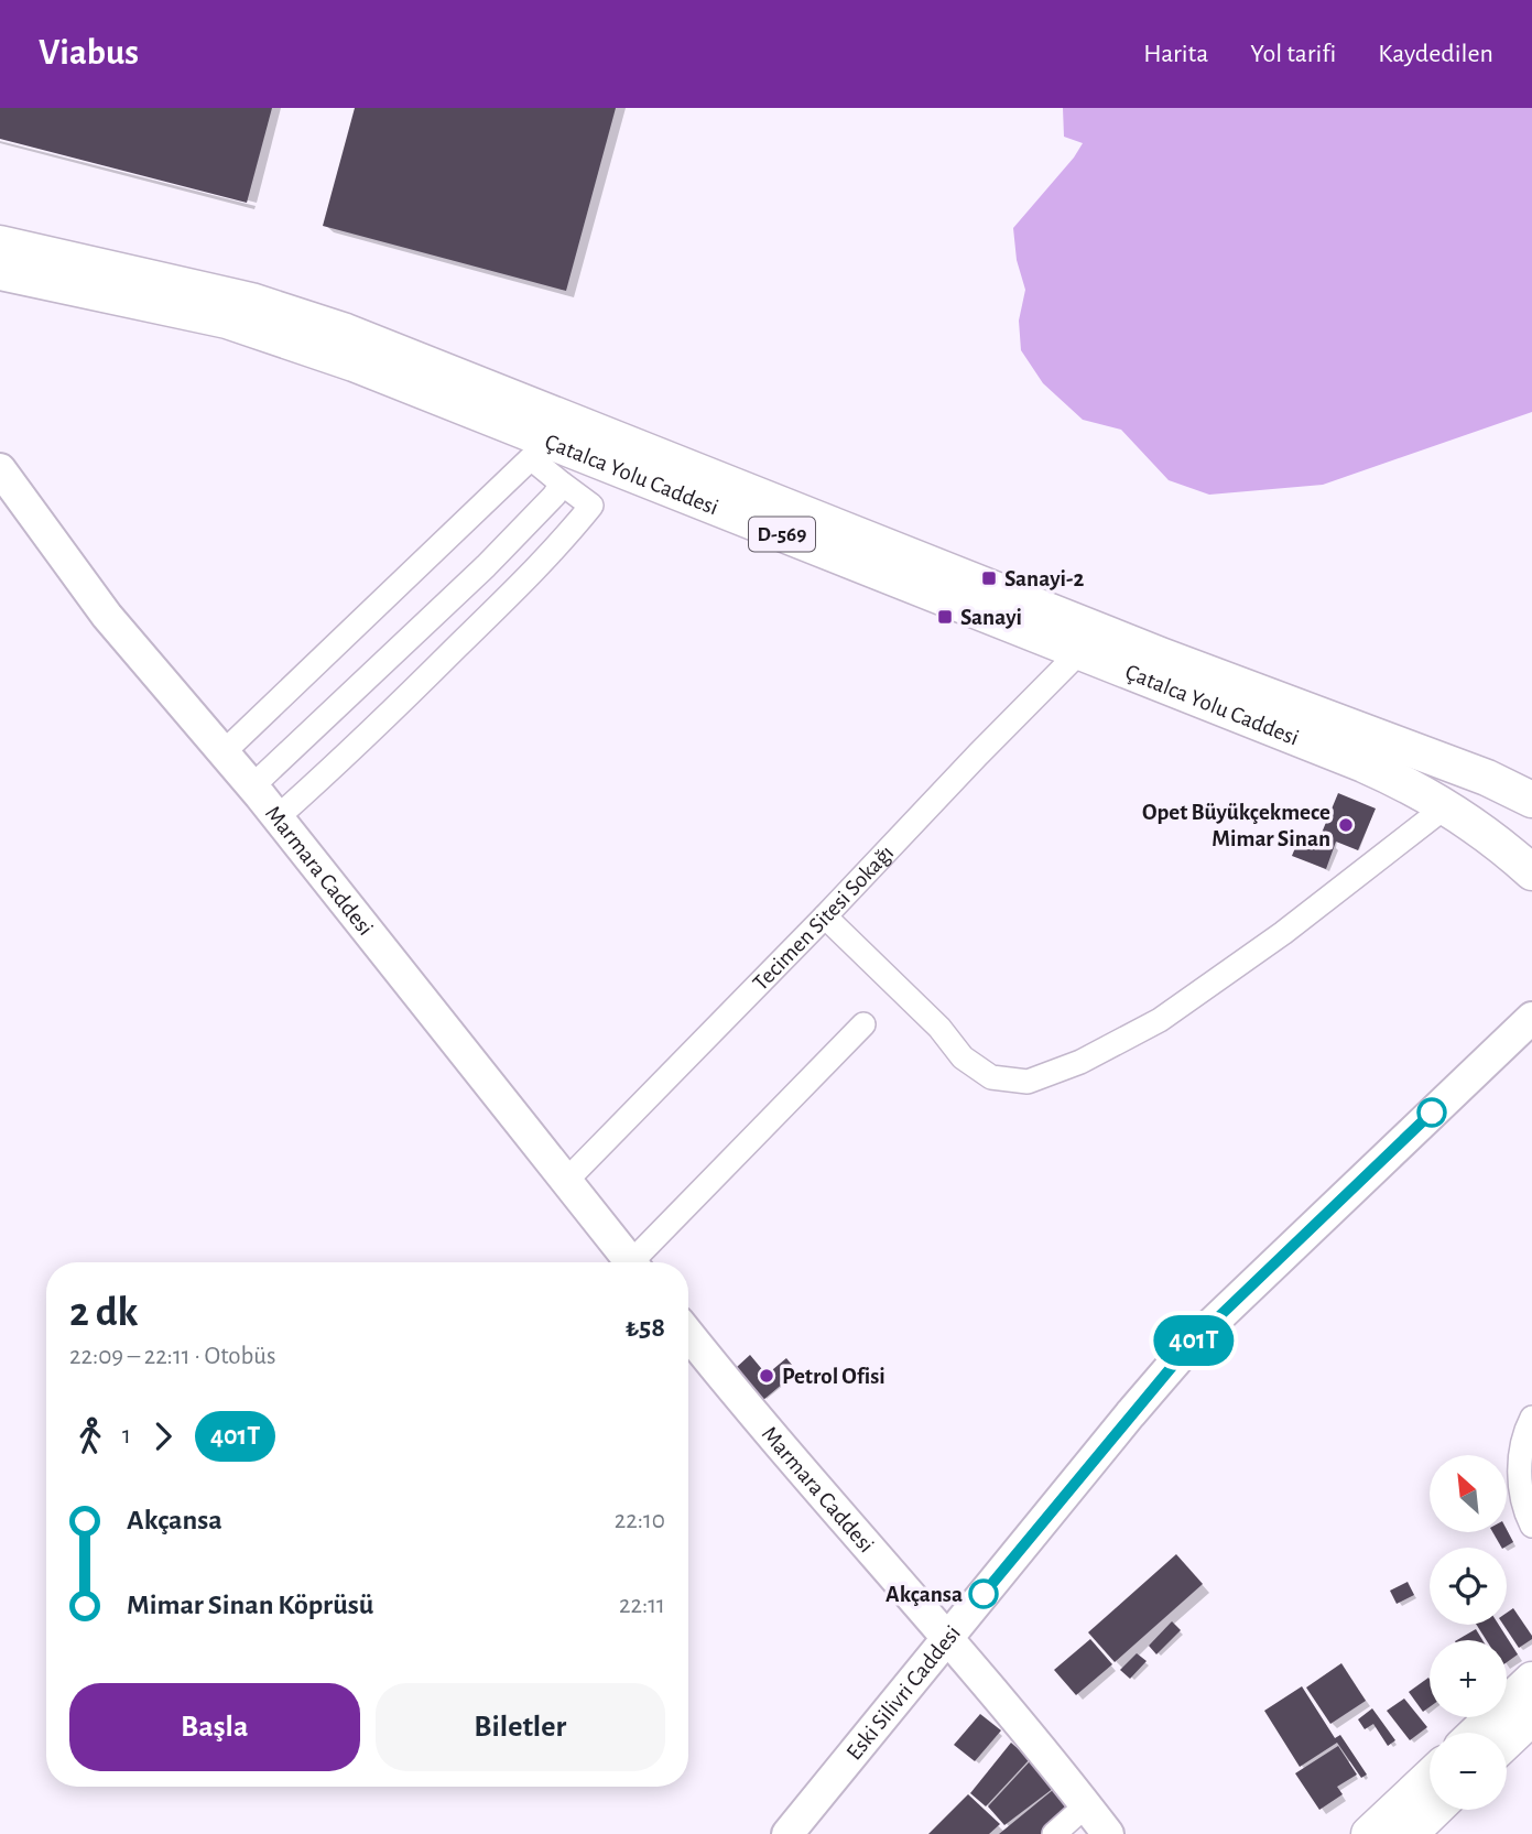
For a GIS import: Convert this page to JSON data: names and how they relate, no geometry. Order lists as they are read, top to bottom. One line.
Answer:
{"streets":{"highway":["Çatalca Yolu Caddesi","D-569"],"main road":["Marmara Caddesi","Eski Silivri Caddesi"],"street":["Tecimen Sitesi Sokağı"]},"crossings":[["Çatalca Yolu Caddesi","Tecimen Sitesi Sokağı"],["Marmara Caddesi","Tecimen Sitesi Sokağı"],["Marmara Caddesi","Eski Silivri Caddesi"]],"places":{"transit":["Sanayi-2","Sanayi"],"other":["Opet Büyükçekmece Mimar Sinan","Petrol Ofisi","Akçansa"]},"lines":["bus line 401T"],"north":"top left","page":{"header":"Viabus","nav":["Harita","Yol tarifi","Kaydedilen"],"on_map":"401T","heading":["2 dk","22:09 – 22:11 · Otobüs","₺58"],"legs":["1","401T"],"map_buttons":["+","−"],"list":[{"name":"Akçansa","value":"22:10"},{"name":"Mimar Sinan Köprüsü","value":"22:11"}],"buttons":["Başla","Biletler"]}}
